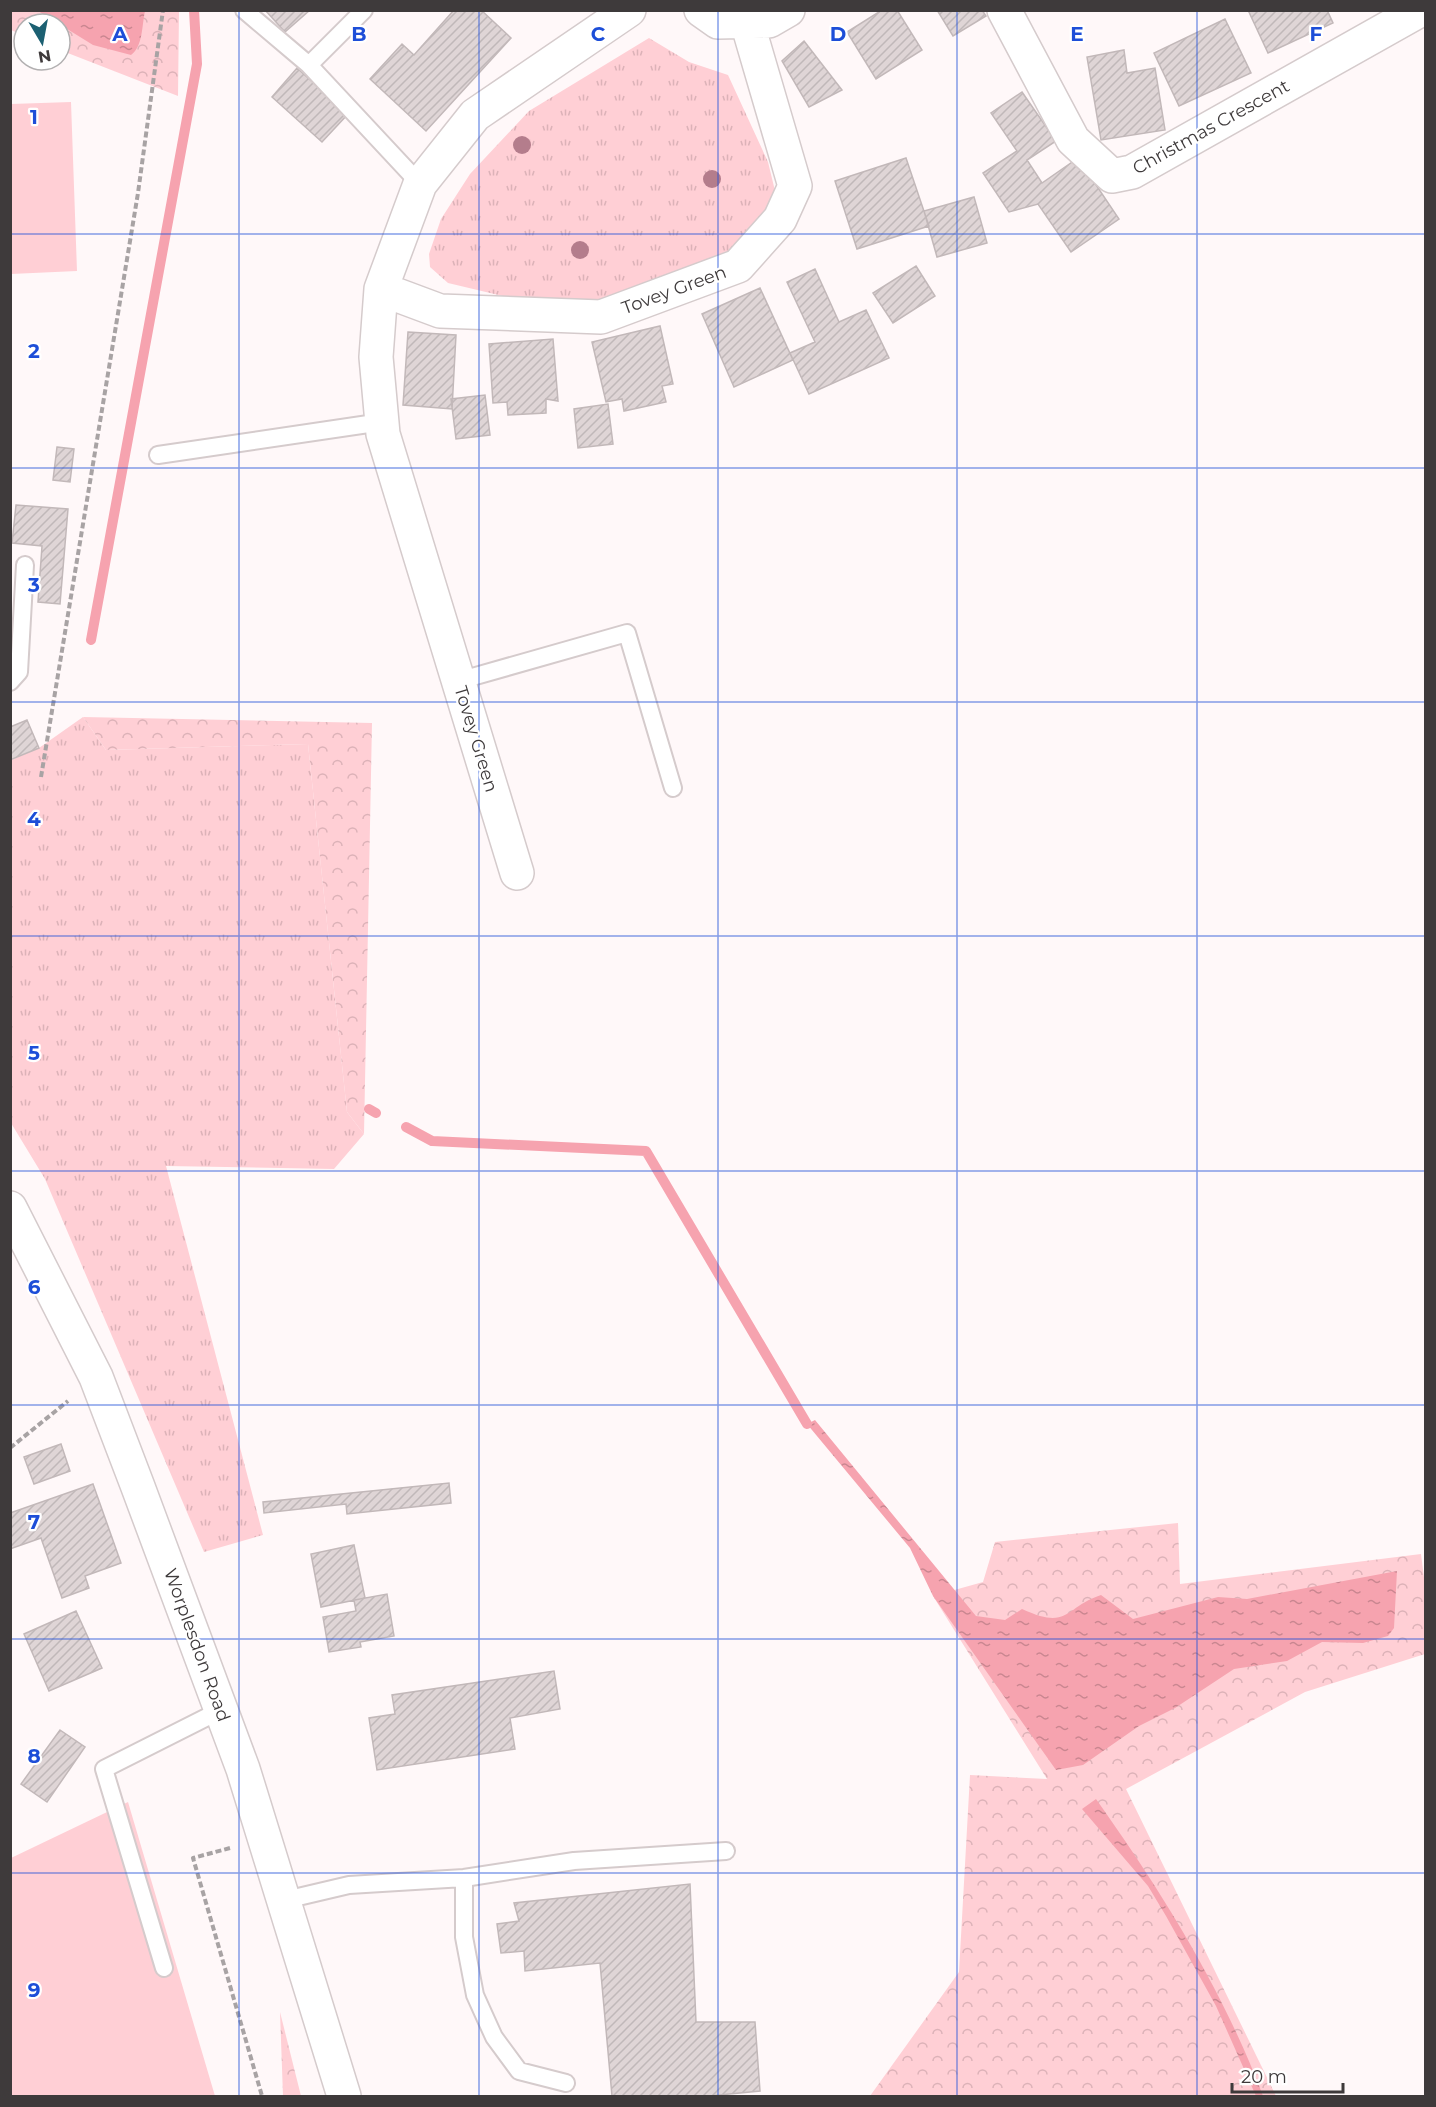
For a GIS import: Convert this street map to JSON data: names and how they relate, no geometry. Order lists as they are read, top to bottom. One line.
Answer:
{"streets":{"street":["Christmas Crescent","Tovey Green","Worplesdon Road"]},"scale_bar":"20 m","north":"bottom","grid":{"columns":["A","B","C","D","E","F"],"rows":["1","2","3","4","5","6","7","8","9"]}}
